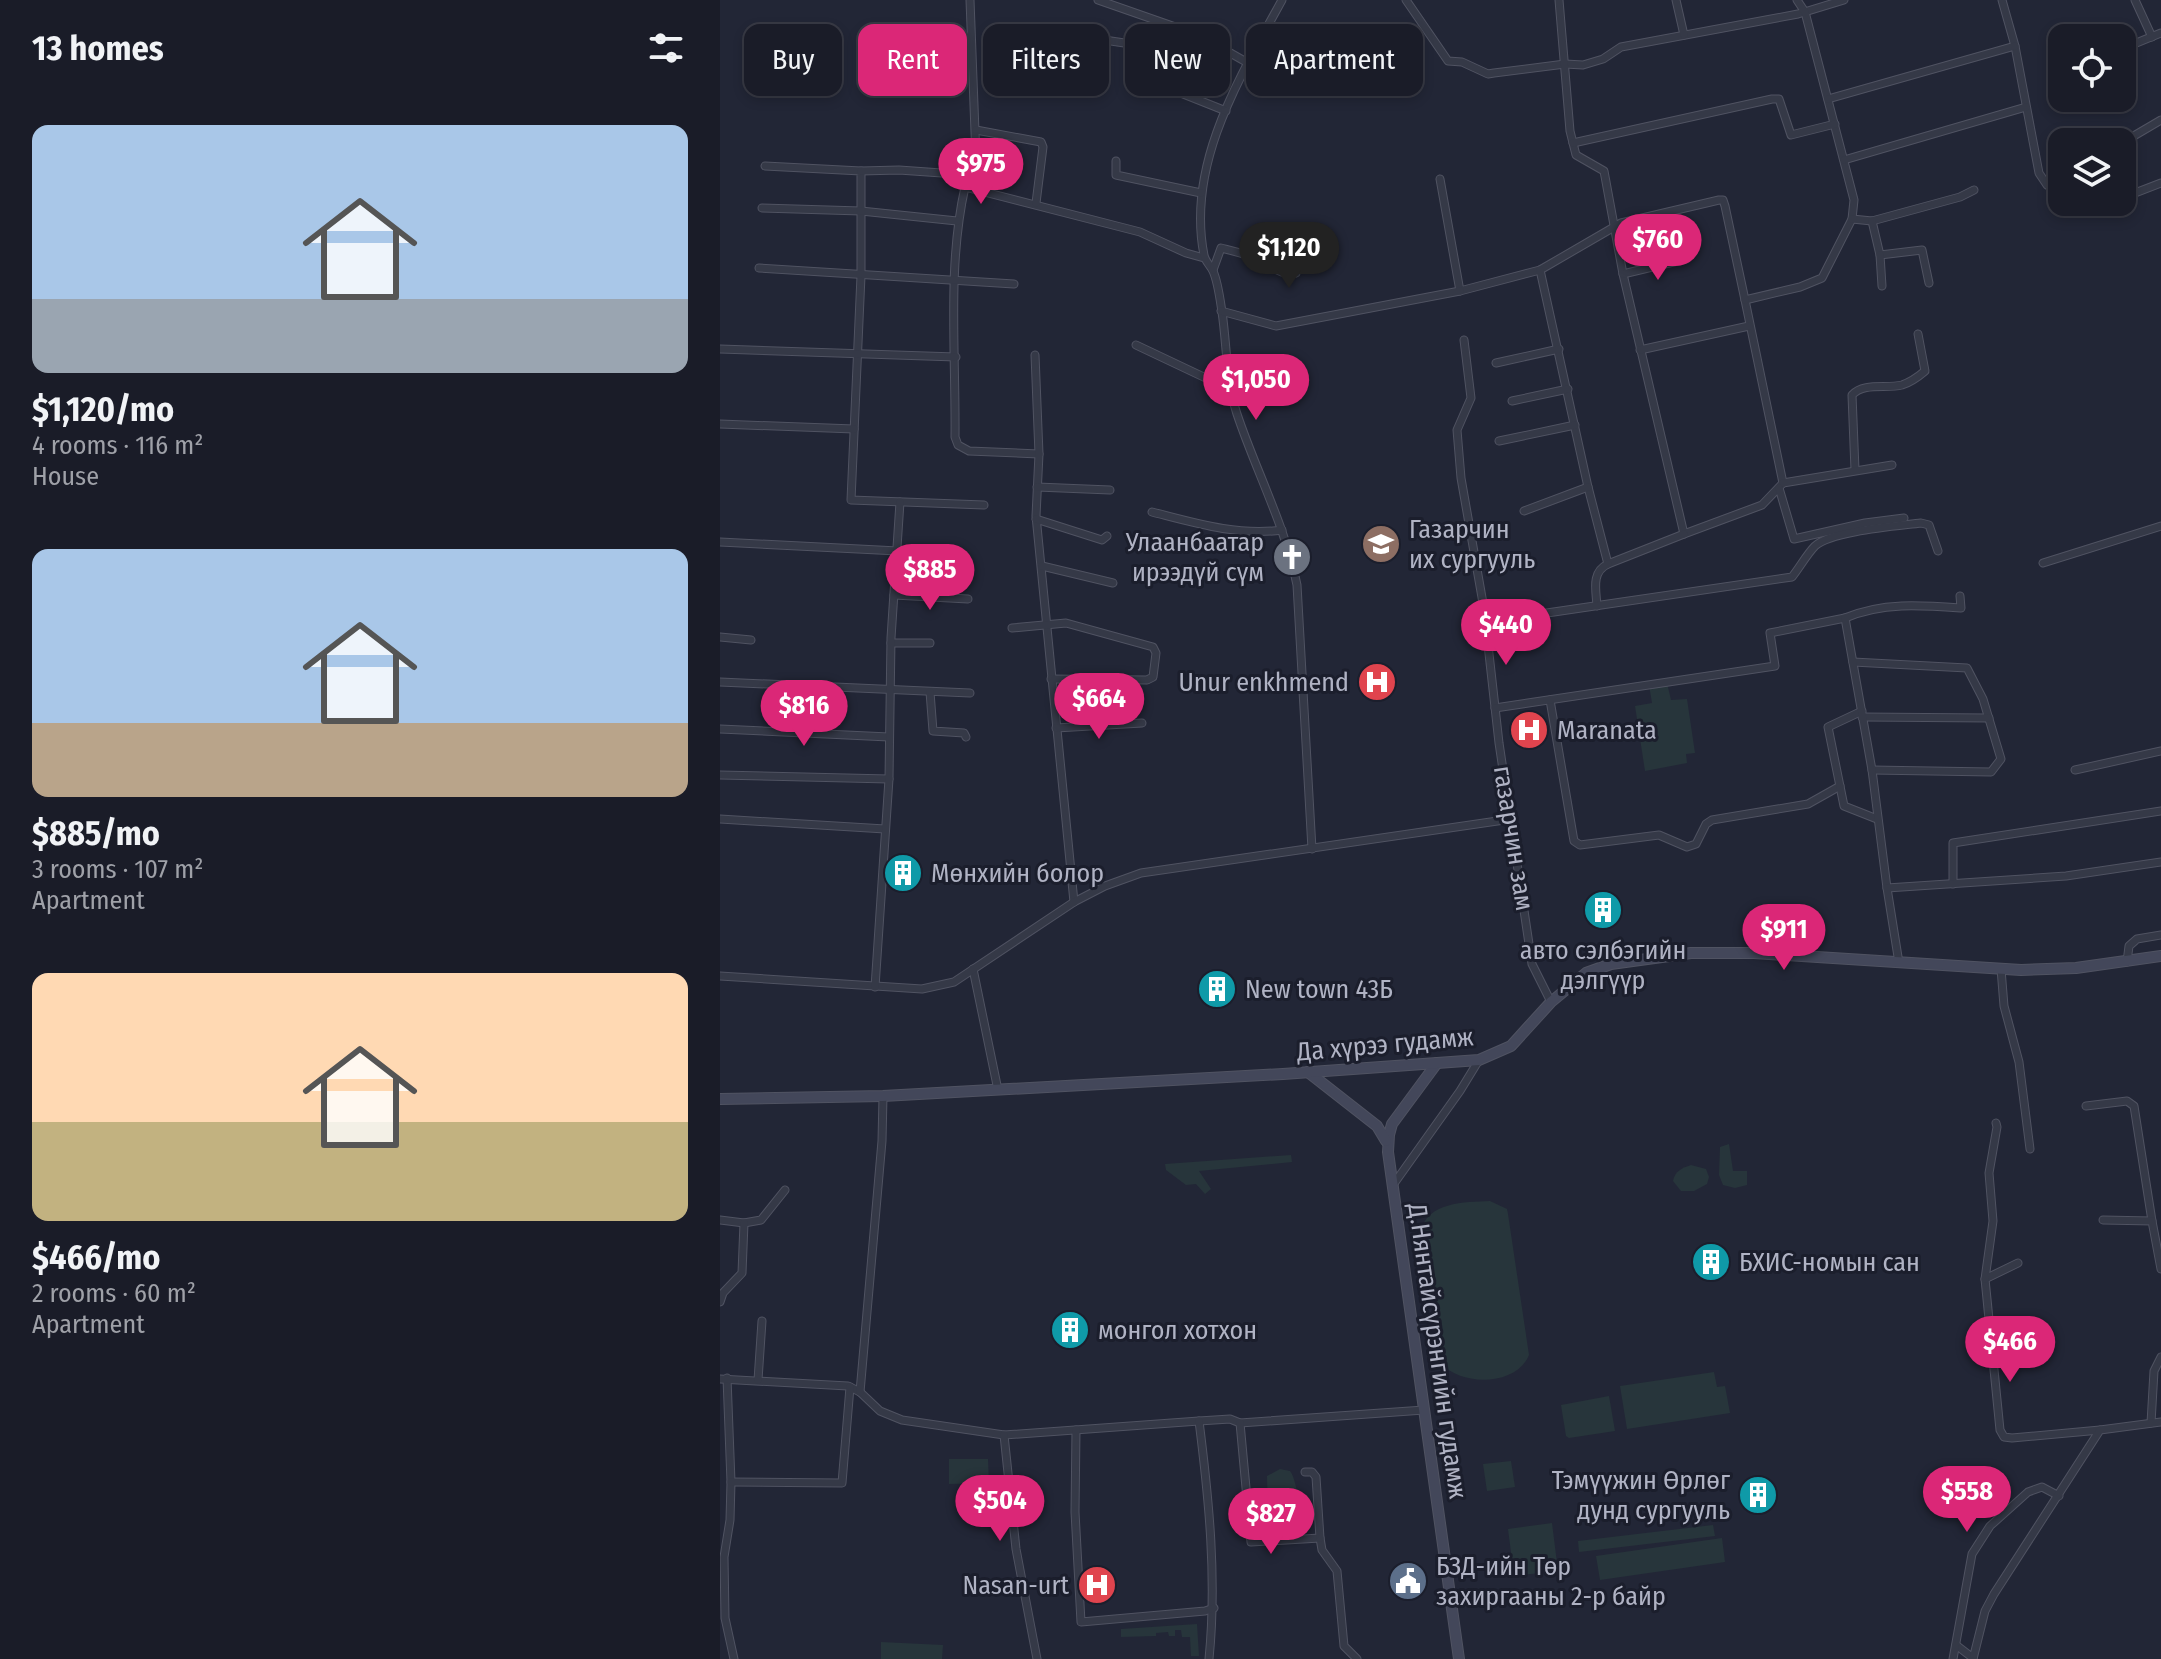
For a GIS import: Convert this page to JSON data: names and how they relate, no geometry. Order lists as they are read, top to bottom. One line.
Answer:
{"streets":{"main road":["Да хүрээ гудамж","Д.Нянтайсүрэнгийн гудамж"],"street":["газарчин зам"]},"crossings":[["газарчин зам","Да хүрээ гудамж"],["Да хүрээ гудамж","Д.Нянтайсүрэнгийн гудамж"]],"places":{"school or university":["Газарчин их сургууль"],"church":["Улаанбаатар ирээдүй сүм"],"hospital":["Unur enkhmend","Maranata","Nasan-urt"],"building":["Мөнхийн болор","авто сэлбэгийн дэлгүүр","New town 43Б","БХИС-номын сан","монгол хотхон","Тэмүүжин Өрлөг дунд сургууль"],"public building":["БЗД-ийн Төр захиргааны 2-р байр"]},"page":{"heading":"13 homes","chip":["Buy","Rent","Filters","New","Apartment"],"list":[{"name":"$1,120/mo","note":"4 rooms · 116 m² · House"},{"name":"$885/mo","note":"3 rooms · 107 m² · Apartment"},{"name":"$466/mo","note":"2 rooms · 60 m² · Apartment"}],"price":["$975","$760","$1,120","$1,050","$885","$440","$664","$816","$911","$466","$558","$504","$827"]}}
